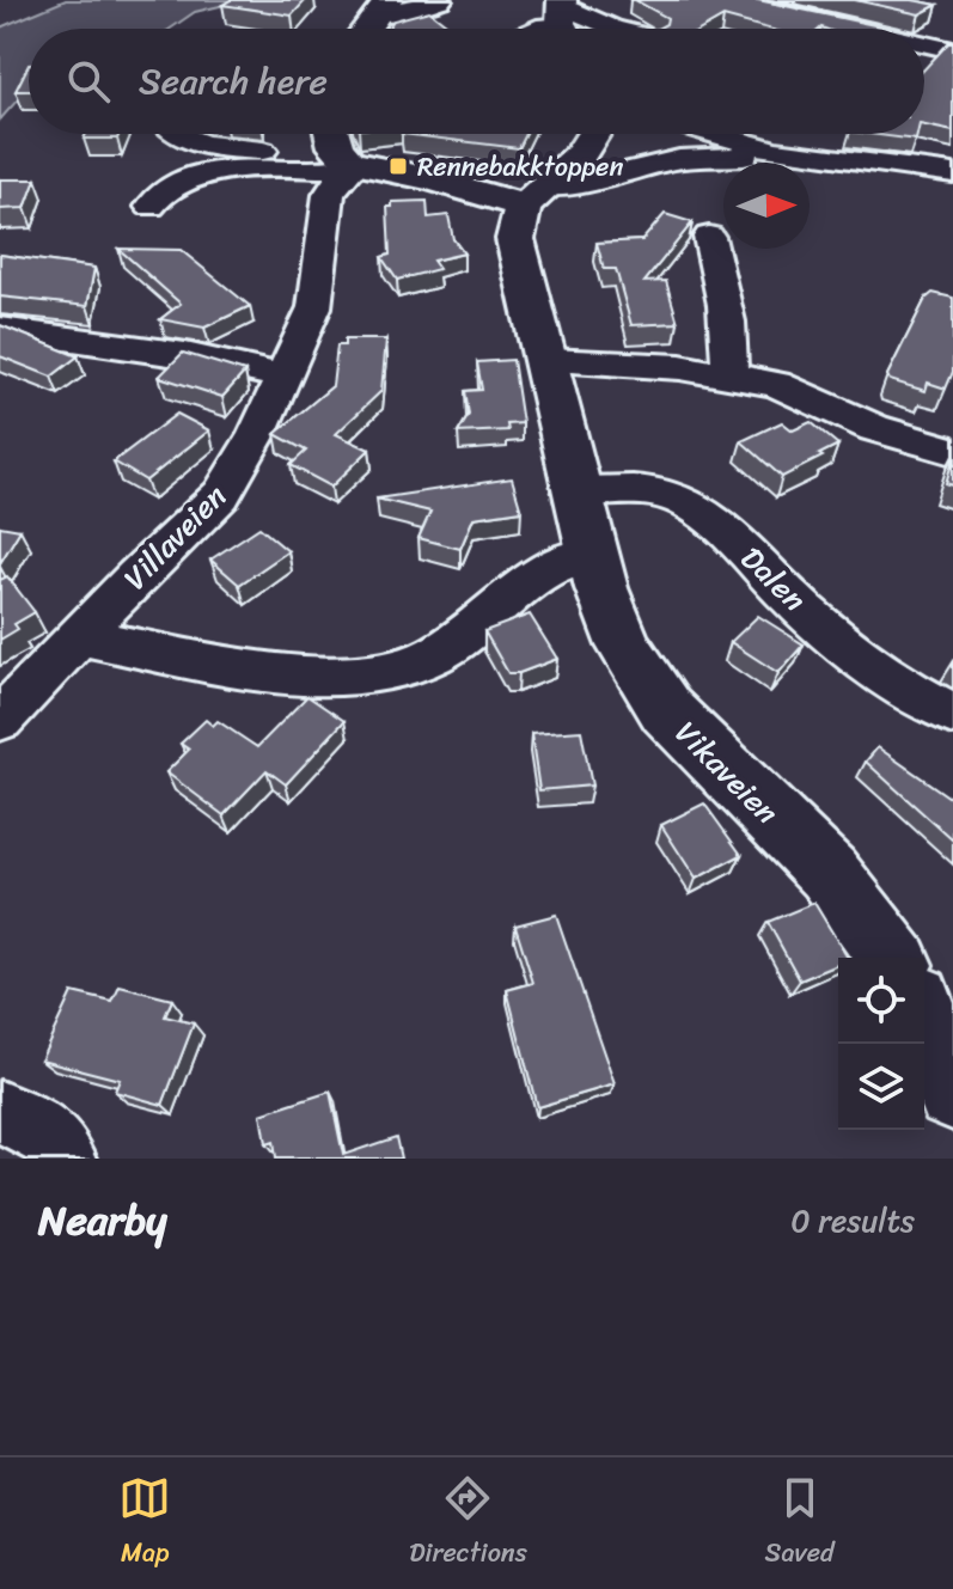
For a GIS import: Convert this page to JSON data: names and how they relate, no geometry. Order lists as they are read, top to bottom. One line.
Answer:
{"streets":{"main road":["Vikaveien"],"street":["Villaveien","Dalen"]},"crossings":[["Dalen","Vikaveien"]],"places":{"transit":["Rennebakktoppen"]},"north":"right","page":{"search":"Search here","heading":["Nearby","0 results"],"nav":["Map","Directions","Saved"]}}
